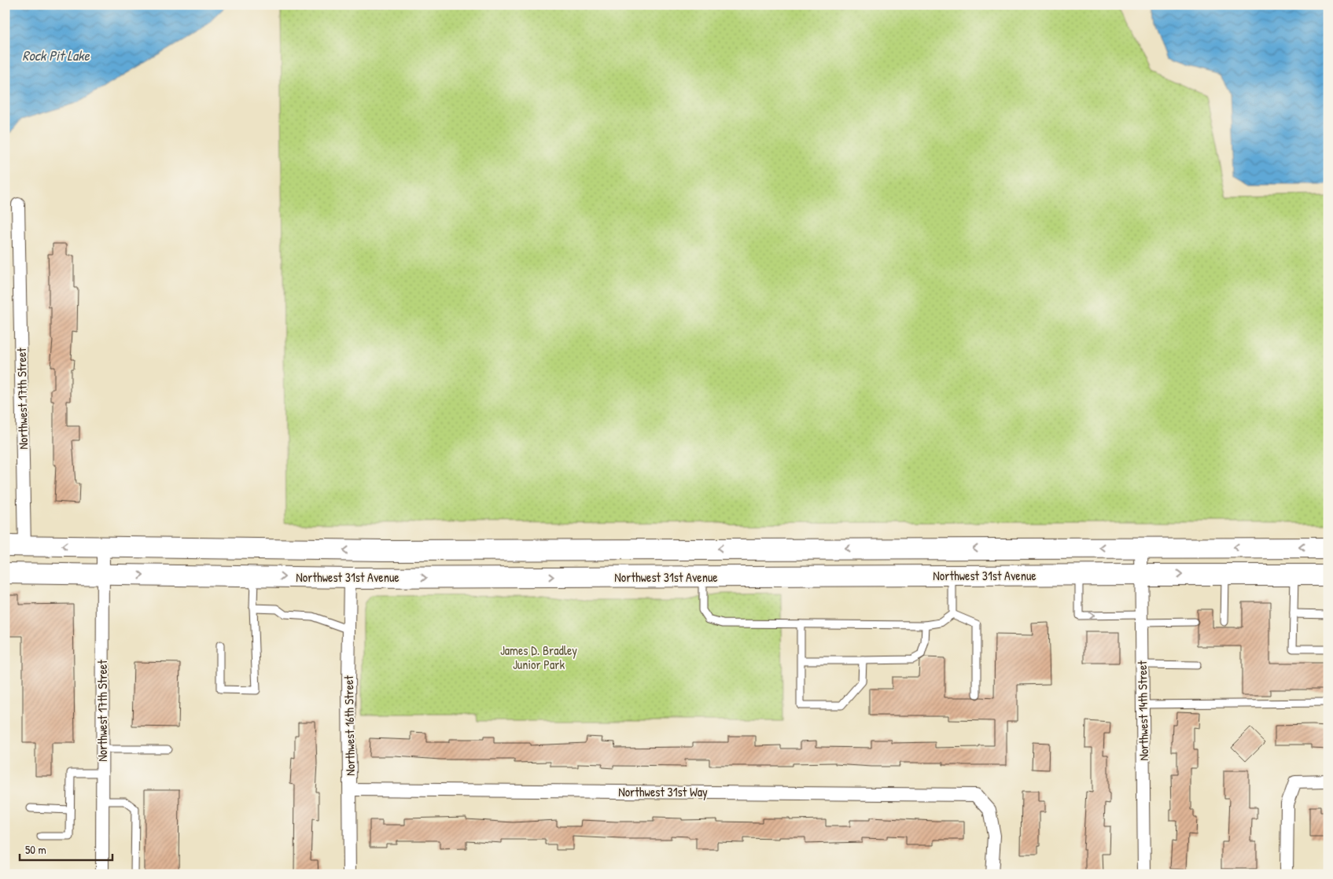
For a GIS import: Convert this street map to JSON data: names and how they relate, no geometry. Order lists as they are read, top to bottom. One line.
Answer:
{"streets":{"main road":["Northwest 31st Avenue"],"street":["Northwest 17th Street","Northwest 14th Street","Northwest 16th Street","Northwest 31st Way"]},"crossings":[["Northwest 17th Street","Northwest 31st Avenue"],["Northwest 31st Avenue","Northwest 14th Street"],["Northwest 31st Avenue","Northwest 16th Street"],["Northwest 16th Street","Northwest 31st Way"]],"water":["Rock Pit Lake"],"parks":["James D. Bradley Junior Park"],"scale_bar":"50 m"}
